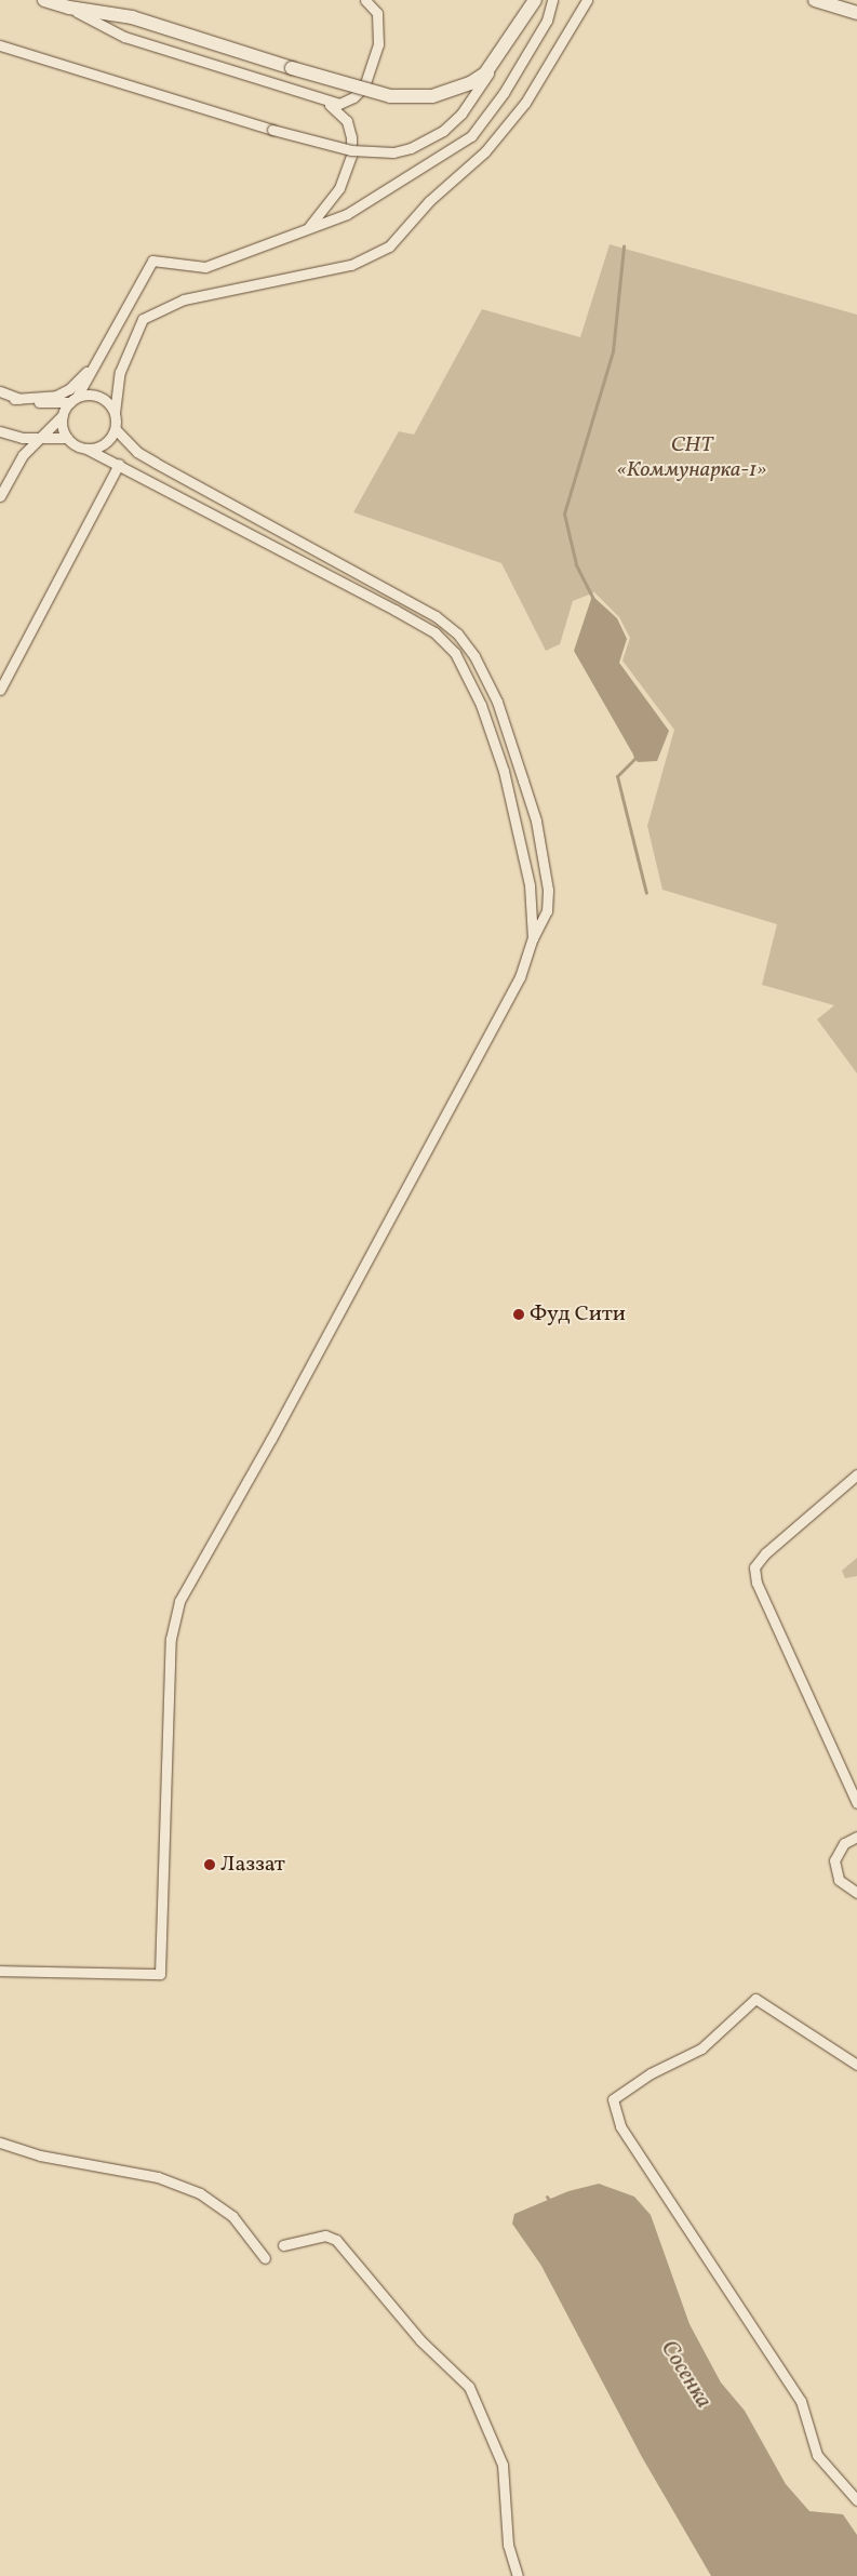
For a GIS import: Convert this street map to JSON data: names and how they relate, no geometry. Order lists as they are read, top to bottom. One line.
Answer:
{"water":["Сосенка"],"parks":["СНТ «Коммунарка-1»"],"places":["Фуд Сити","Лаззат"]}
